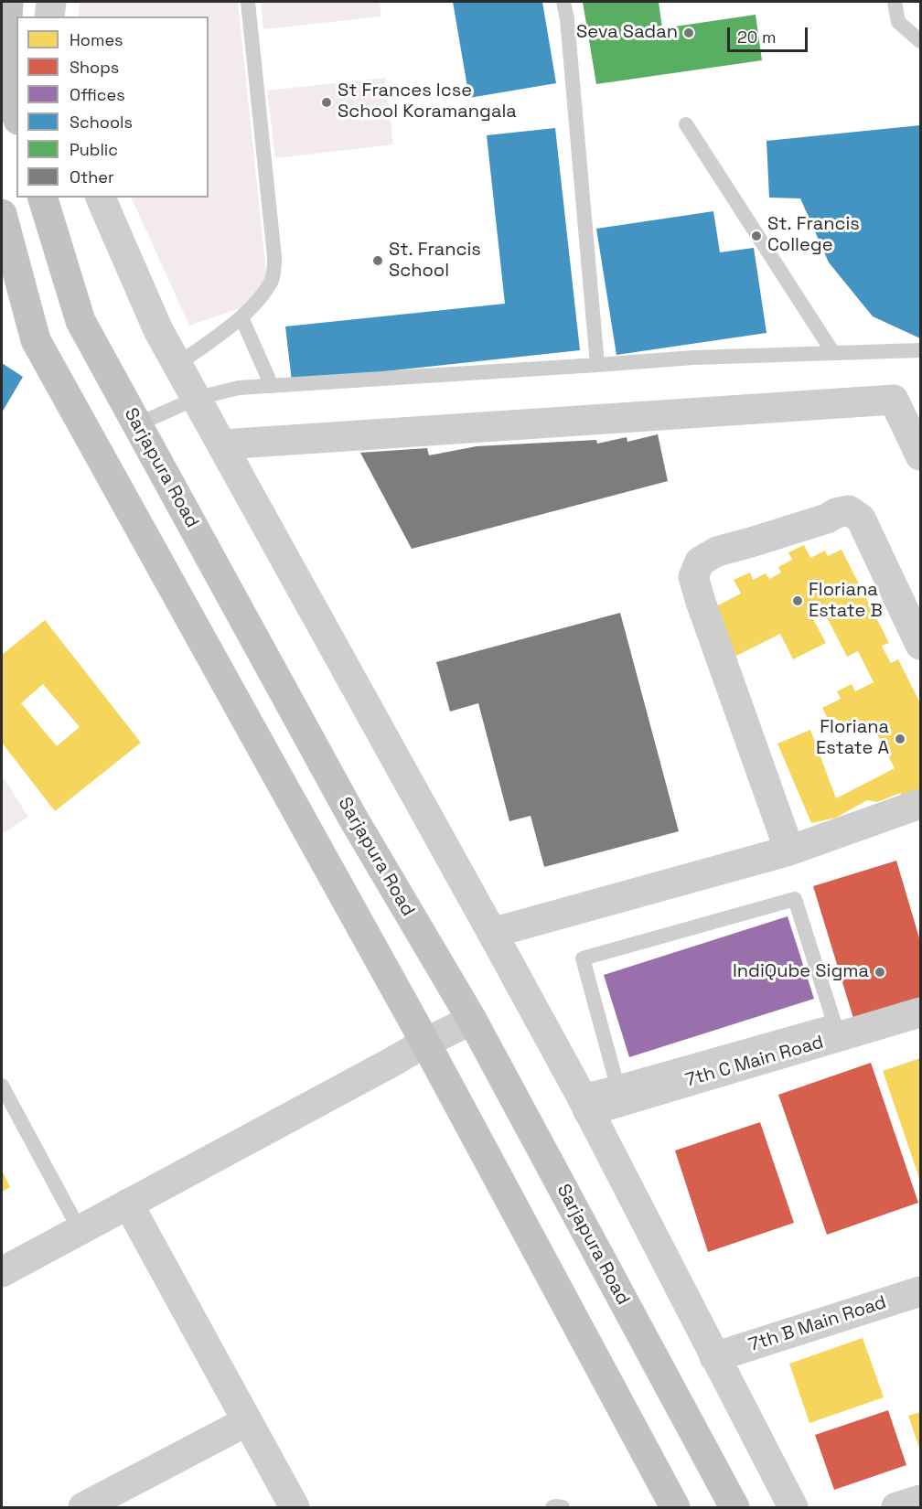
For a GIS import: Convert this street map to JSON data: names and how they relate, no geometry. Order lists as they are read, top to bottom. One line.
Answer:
{"streets":{"main road":["Sarjapura Road"],"street":["7th C Main Road","7th B Main Road"]},"places":["Seva Sadan","St Frances Icse School Koramangala","St. Francis College","St. Francis School","Floriana Estate B","Floriana Estate A","IndiQube Sigma"],"legend":["Homes","Shops","Offices","Schools","Public","Other"],"scale_bar":"20 m"}
